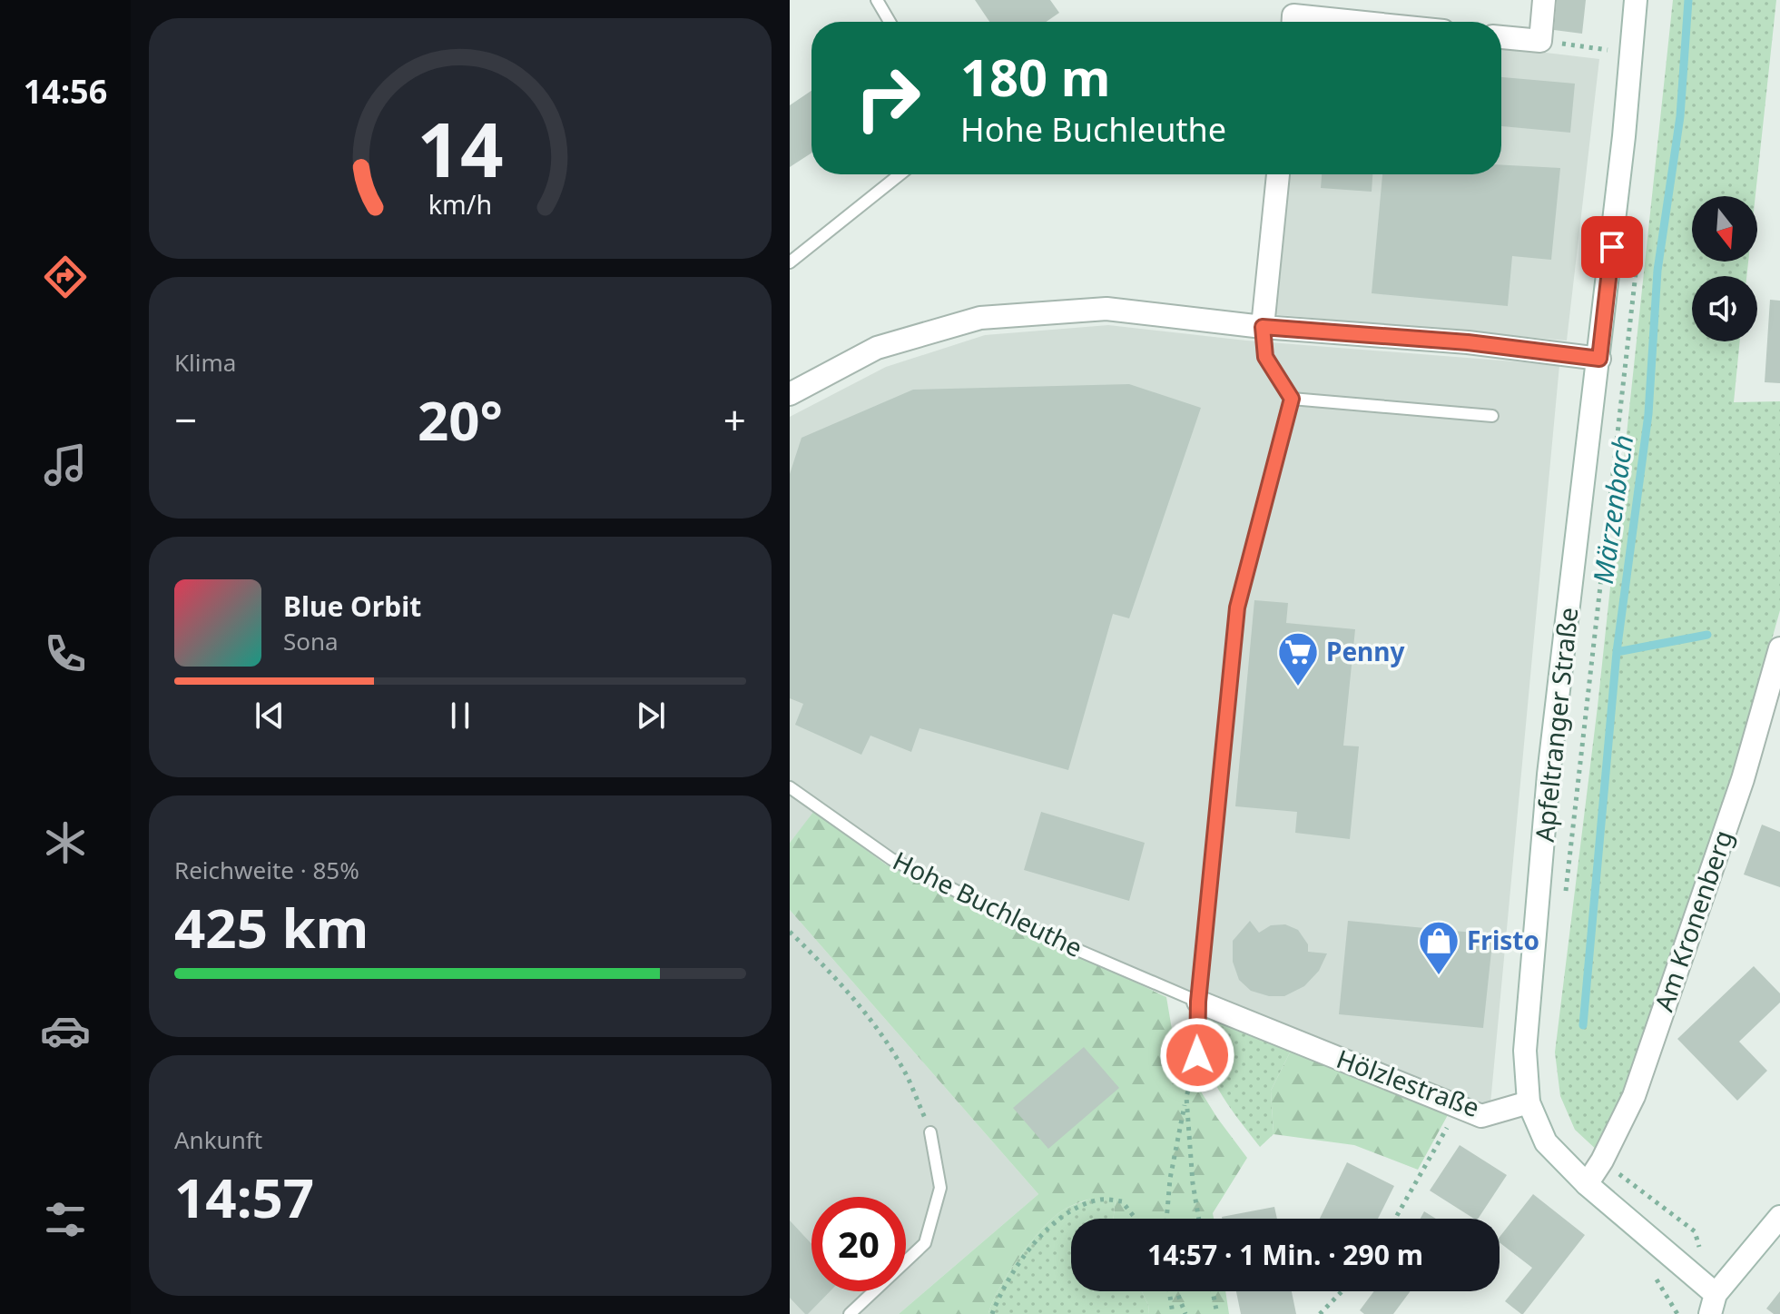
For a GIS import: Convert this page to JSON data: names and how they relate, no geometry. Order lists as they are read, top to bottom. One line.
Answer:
{"streets":{"street":["Apfeltranger Straße","Am Kronenberg","Hölzlestraße"],"lane":["Hohe Buchleuthe"]},"crossings":[["Apfeltranger Straße","Hölzlestraße"],["Hohe Buchleuthe","Hölzlestraße"]],"water":["Märzenbach"],"places":{"supermarket":["Penny"],"shop":["Fristo"]},"north":"bottom","page":{"tabs":"14:56","turn":["180 m","Hohe Buchleuthe"],"tile":["Klima",["Reichweite · 85%","425 km"],["Ankunft","14:57"]],"heat":["−","20°","+"],"song":["Blue Orbit","Sona"],"limit":"20","trip":"14:57 · 1 Min. · 290 m","gauge":["14","km/h"]}}
